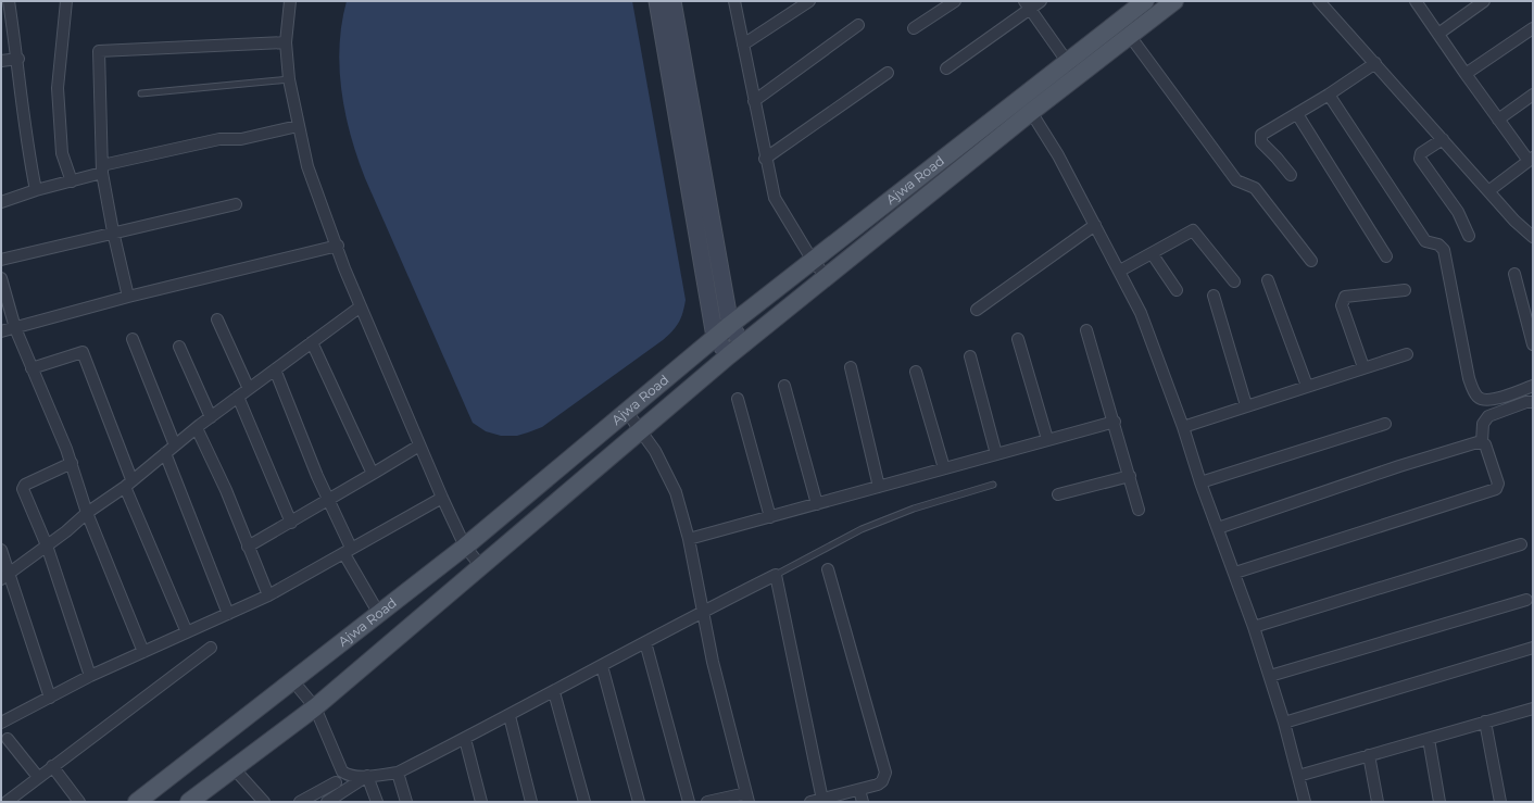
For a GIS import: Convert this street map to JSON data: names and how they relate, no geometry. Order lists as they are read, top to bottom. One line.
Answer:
{"streets":{"main road":["Ajwa Road"]}}
